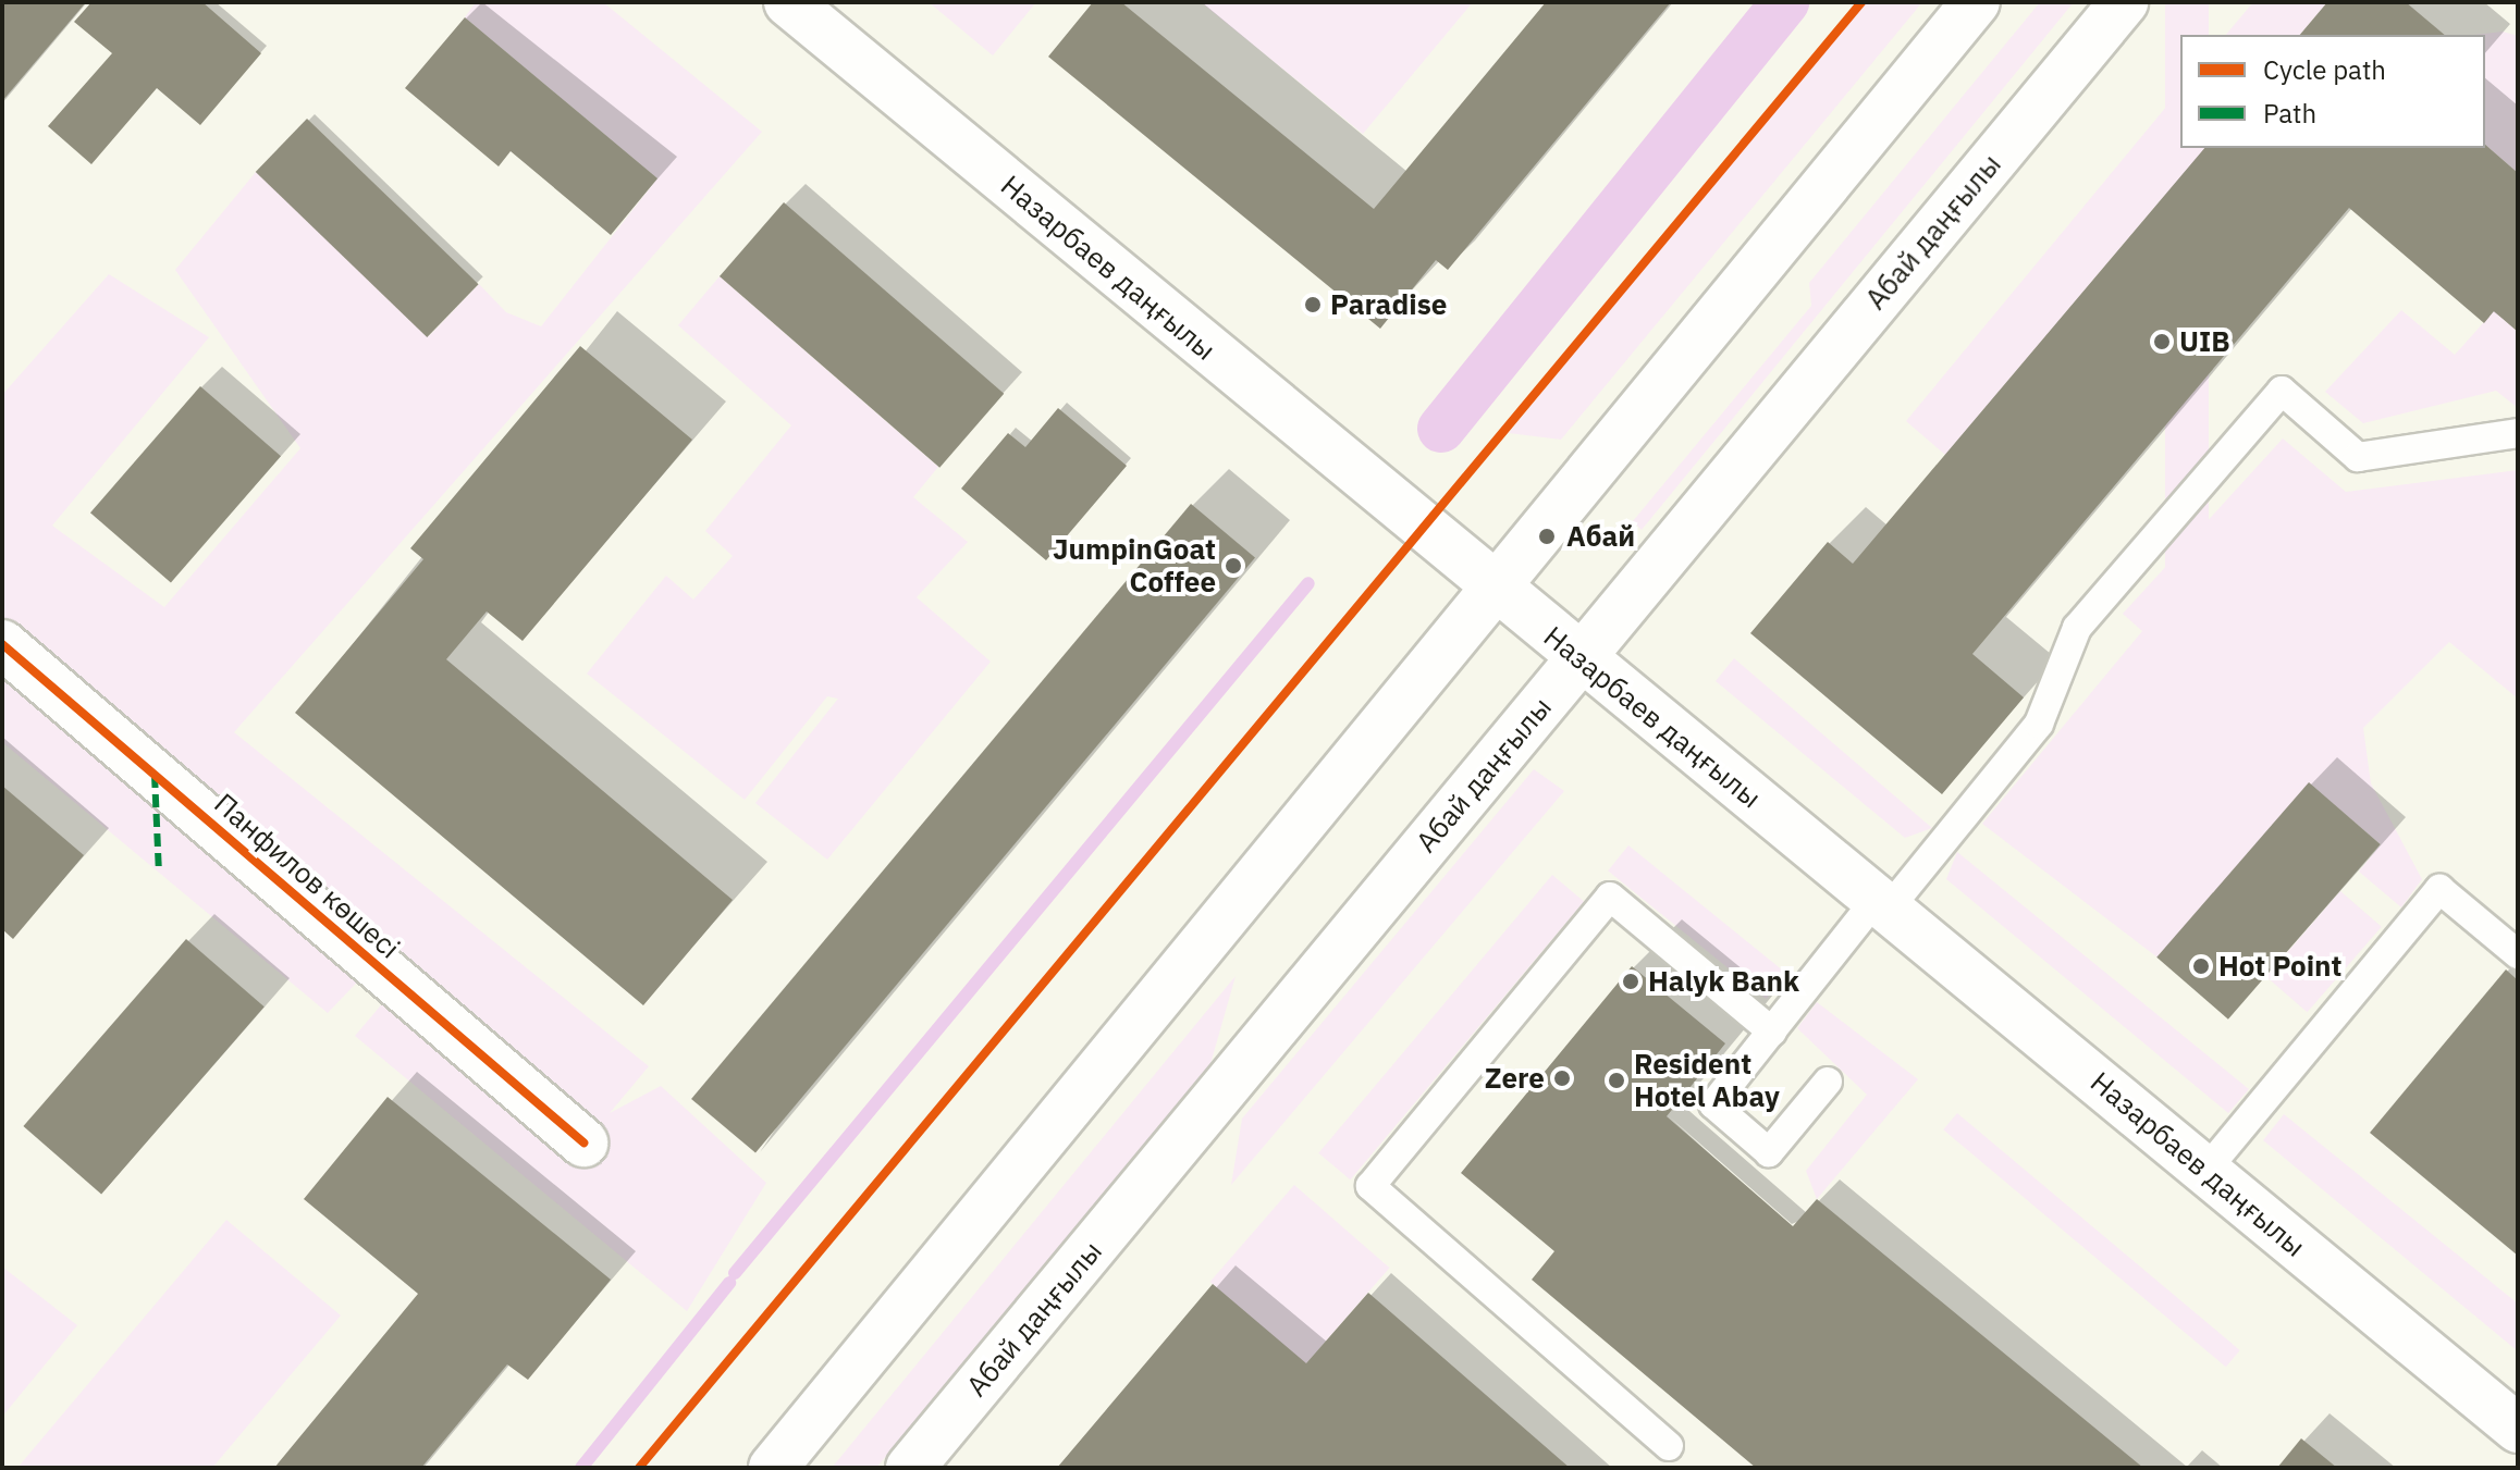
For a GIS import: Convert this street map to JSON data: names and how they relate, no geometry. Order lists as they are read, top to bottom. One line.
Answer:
{"streets":{"main road":["Абай даңғылы","Назарбаев даңғылы","Панфилов көшесі"]},"crossings":[["Абай даңғылы","Назарбаев даңғылы"]],"places":["Paradise","UIB","Абай","JumpinGoat Coffee","Hot Point","Halyk Bank","Zere","Resident Hotel Abay"],"legend":["Cycle path","Path"]}
